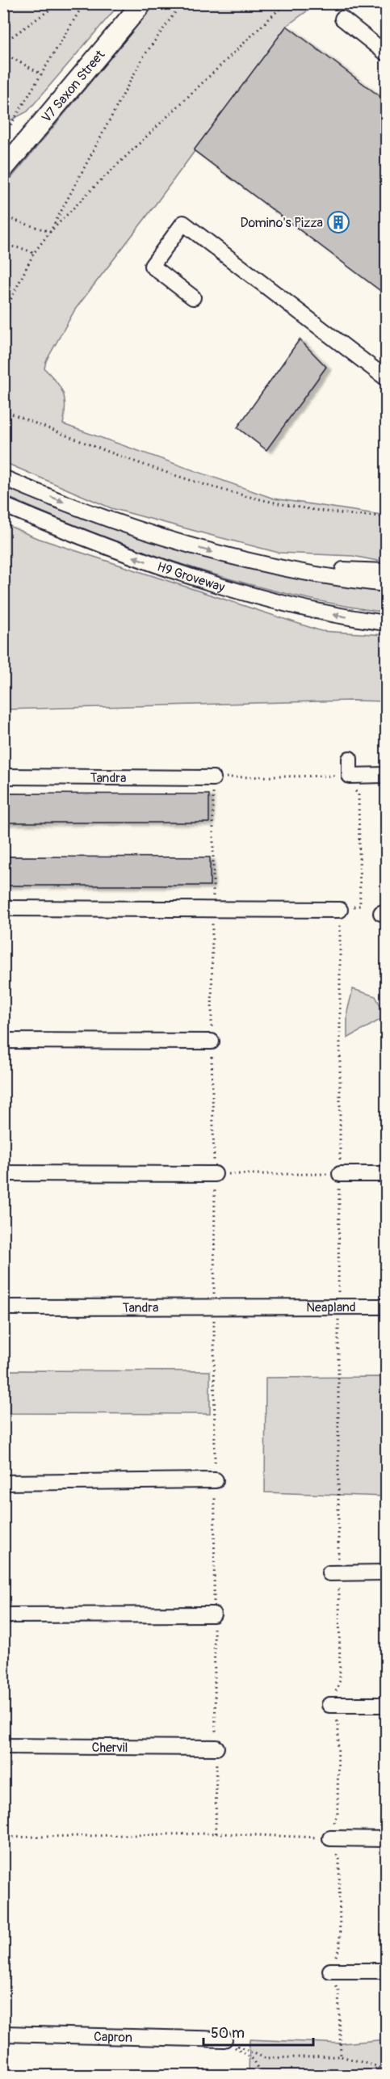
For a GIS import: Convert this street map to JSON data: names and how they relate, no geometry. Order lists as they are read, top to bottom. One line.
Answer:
{"streets":{"main road":["V7 Saxon Street"],"street":["H9 Groveway","Tandra","Neapland","Chervil","Capron"]},"crossings":[["Tandra","Neapland"]],"places":{"building":["Domino's Pizza"]},"scale_bar":"50 m"}
